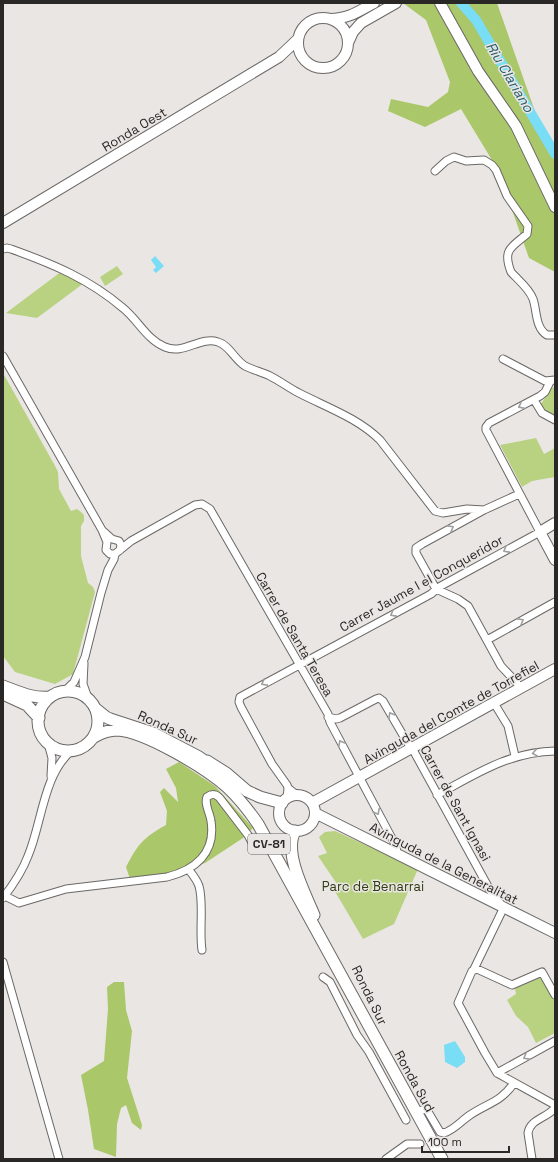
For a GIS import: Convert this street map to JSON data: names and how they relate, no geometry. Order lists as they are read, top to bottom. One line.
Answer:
{"streets":{"main road":["Ronda Sur","CV-81","Ronda Sud"],"street":["Ronda Oest","Carrer Jaume I el Conqueridor","Carrer de Santa Teresa","Avinguda del Comte de Torrefiel","Carrer de Sant Ignasi","Avinguda de la Generalitat"]},"crossings":[["Carrer Jaume I el Conqueridor","Carrer de Santa Teresa"],["Carrer Jaume I el Conqueridor","Avinguda del Comte de Torrefiel"],["Carrer Jaume I el Conqueridor","Avinguda de la Generalitat"],["Carrer de Santa Teresa","Avinguda del Comte de Torrefiel"],["Carrer de Santa Teresa","Ronda Sur"],["Carrer de Santa Teresa","Carrer de Sant Ignasi"],["Carrer de Santa Teresa","CV-81"],["Carrer de Santa Teresa","Avinguda de la Generalitat"],["Avinguda del Comte de Torrefiel","Carrer de Sant Ignasi"],["Avinguda del Comte de Torrefiel","Avinguda de la Generalitat"],["Ronda Sur","CV-81"],["Ronda Sur","Ronda Sud"],["Carrer de Sant Ignasi","Avinguda de la Generalitat"]],"one_way":["Carrer Jaume I el Conqueridor"],"water":["Riu Clariano"],"parks":["Parc de Benarrai"],"scale_bar":"100 m"}
